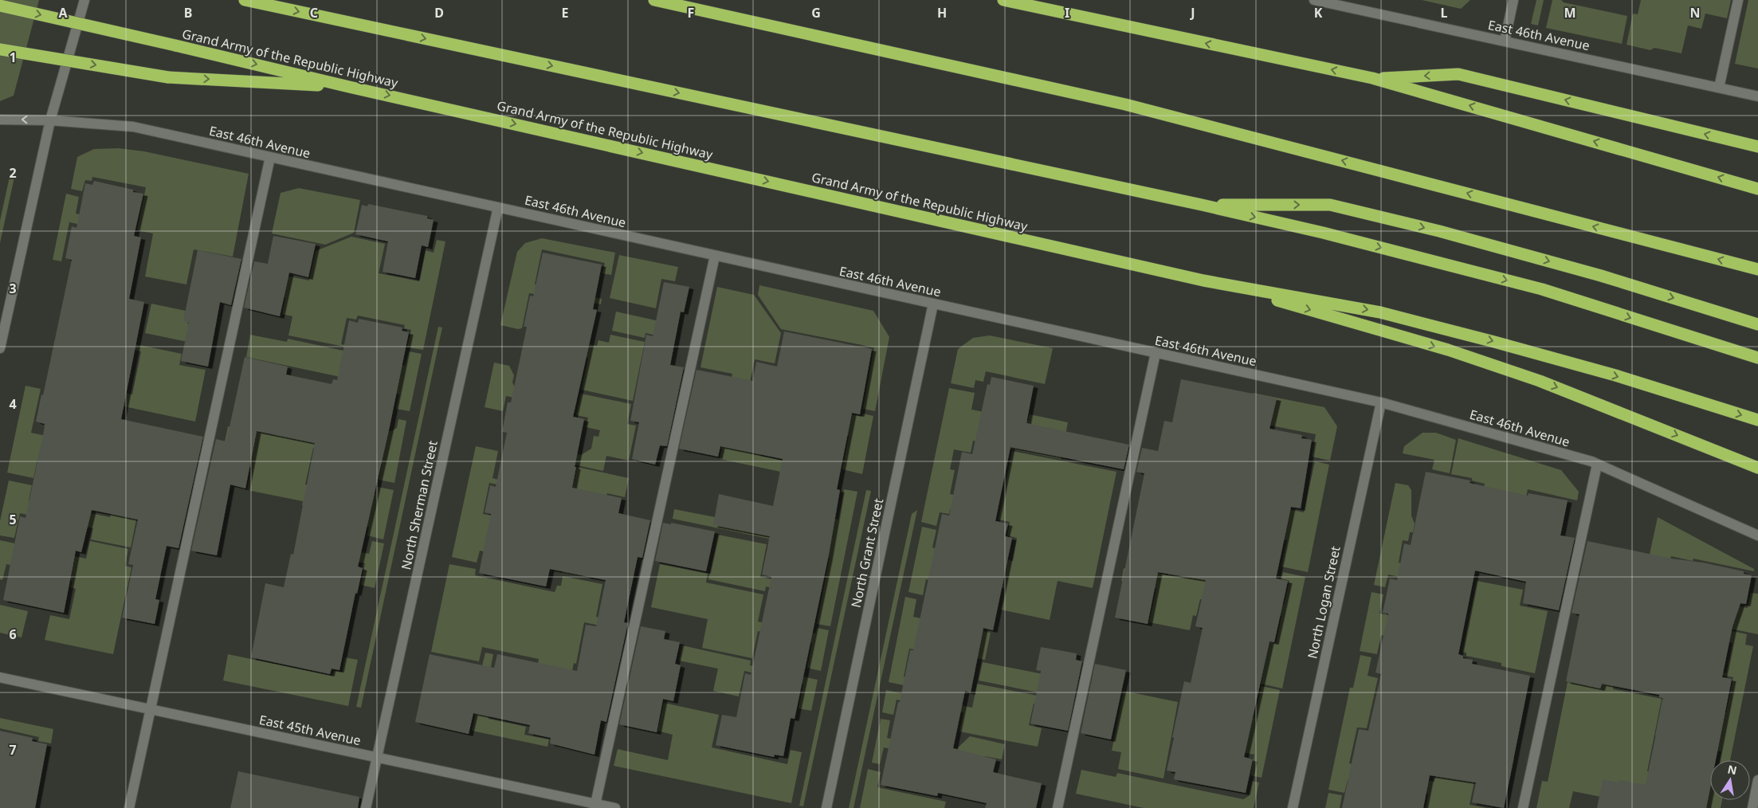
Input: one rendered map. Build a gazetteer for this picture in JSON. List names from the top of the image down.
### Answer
{
  "streets": {
    "highway": ["Grand Army of the Republic Highway"],
    "street": [
      "East 46th Avenue",
      "North Sherman Street",
      "North Grant Street",
      "North Logan Street",
      "East 45th Avenue"
    ]
  },
  "crossings": [
    ["East 46th Avenue", "North Sherman Street"],
    ["East 46th Avenue", "North Grant Street"],
    ["East 46th Avenue", "North Logan Street"],
    ["North Sherman Street", "East 45th Avenue"]
  ],
  "north": "top",
  "grid": {
    "columns": [
      "A",
      "B",
      "C",
      "D",
      "E",
      "F",
      "G",
      "H",
      "I",
      "J",
      "K",
      "L",
      "M",
      "N"
    ],
    "rows": [
      "1",
      "2",
      "3",
      "4",
      "5",
      "6",
      "7"
    ]
  }
}
